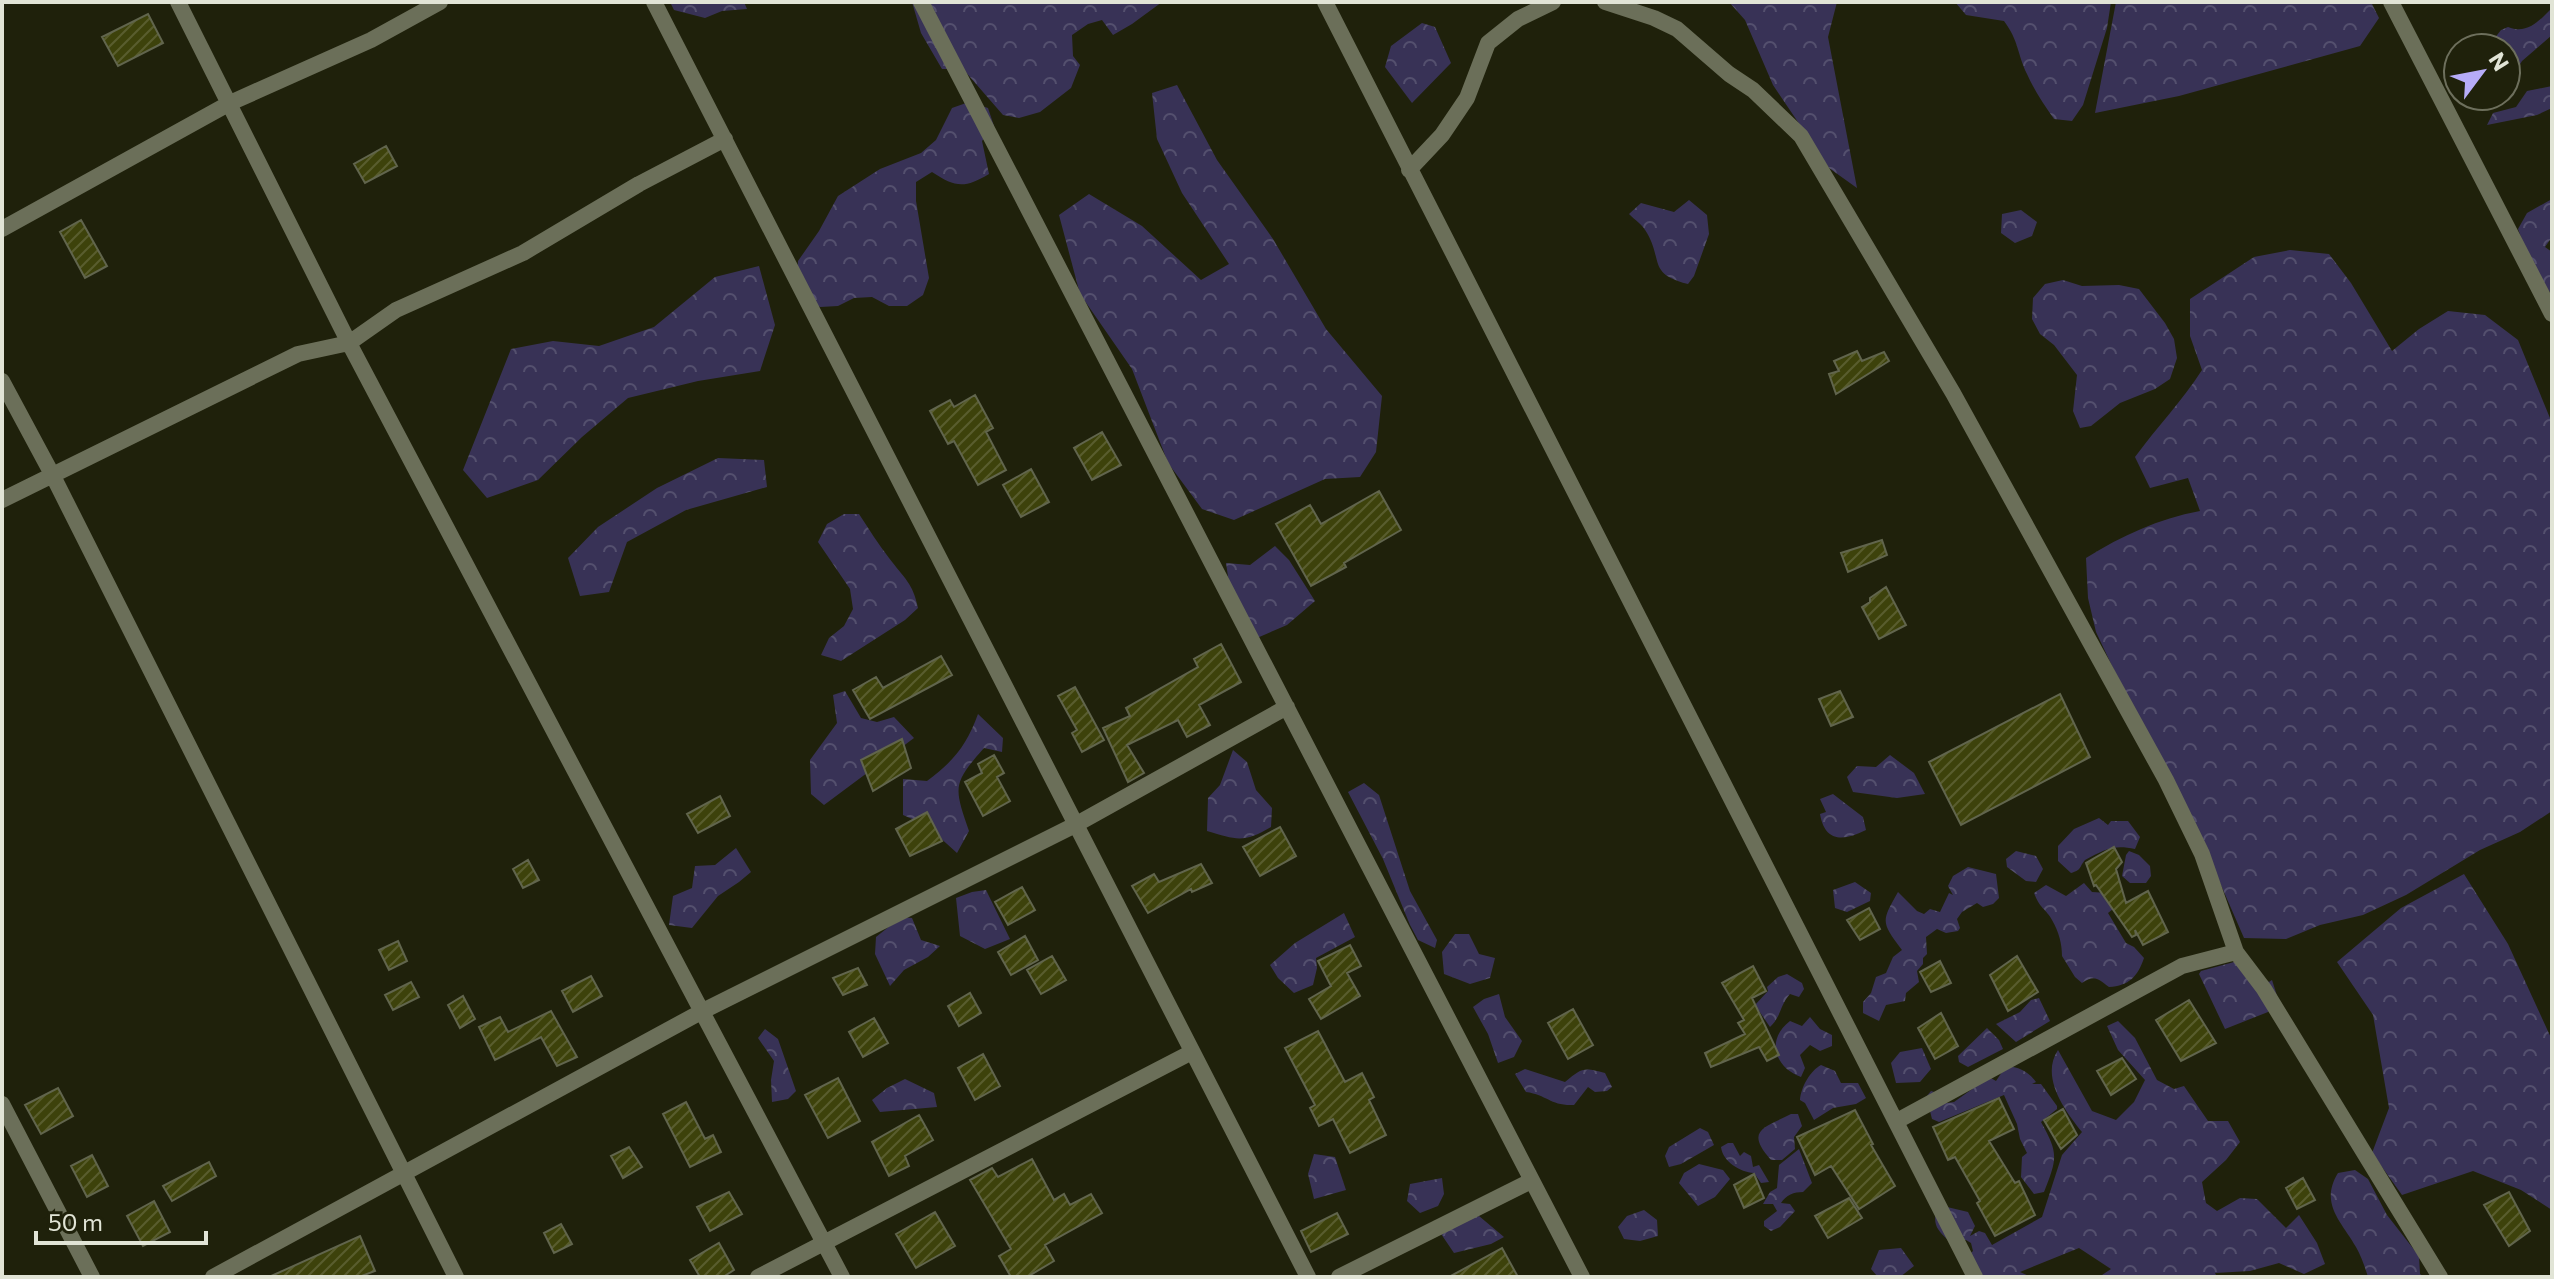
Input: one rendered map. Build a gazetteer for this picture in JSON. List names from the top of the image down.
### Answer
{
  "scale_bar": "50 m",
  "north": "top right"
}
